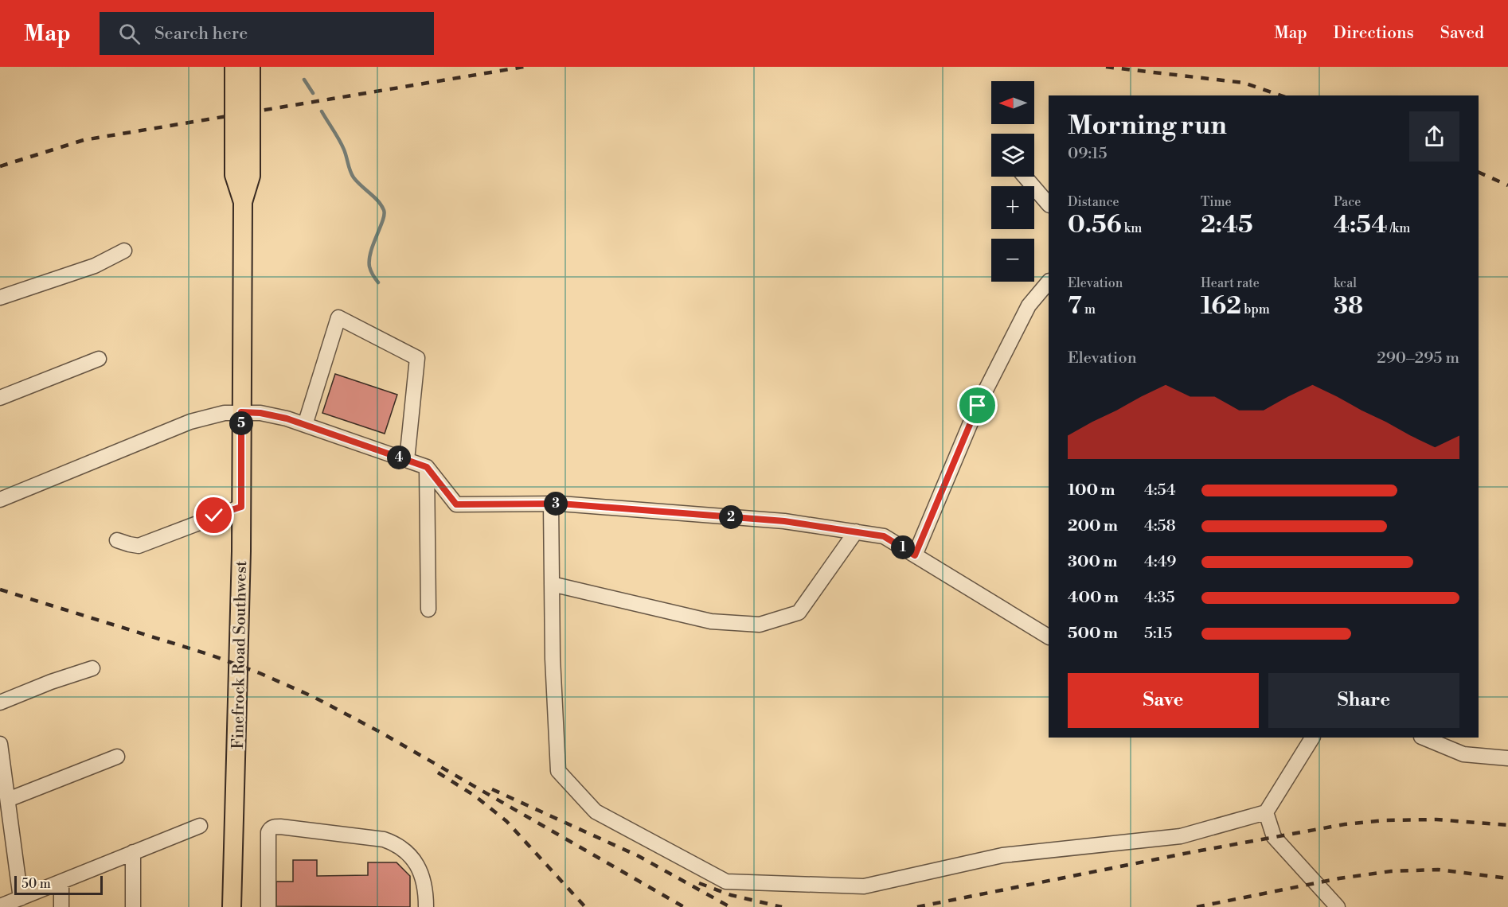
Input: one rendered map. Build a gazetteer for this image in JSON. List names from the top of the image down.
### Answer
{
  "streets": {
    "main road": ["Finefrock Road Southwest"]
  },
  "scale_bar": "50 m",
  "north": "left",
  "page": {
    "header": "Map",
    "search": "Search here",
    "nav": ["Map", "Directions", "Saved"],
    "map_buttons": ["+", "−"],
    "heading": ["Morning run", "09:15"],
    "stats": [
      ["Distance", "0.56 km"],
      ["Time", "2:45"],
      ["Pace", "4:54 /km"],
      ["Elevation", "7 m"],
      ["Heart rate", "162 bpm"],
      ["kcal", "38"]
    ],
    "chart": ["Elevation", "290–295 m"],
    "pins": [
      "5",
      "4",
      "3",
      "2",
      "1"
    ],
    "list": [
      {
        "name": "100 m",
        "note": "4:54"
      },
      {
        "name": "200 m",
        "note": "4:58"
      },
      {
        "name": "300 m",
        "note": "4:49"
      },
      {
        "name": "400 m",
        "note": "4:35"
      },
      {
        "name": "500 m",
        "note": "5:15"
      }
    ],
    "buttons": ["Save", "Share"],
    "scale": "50 m"
  }
}
